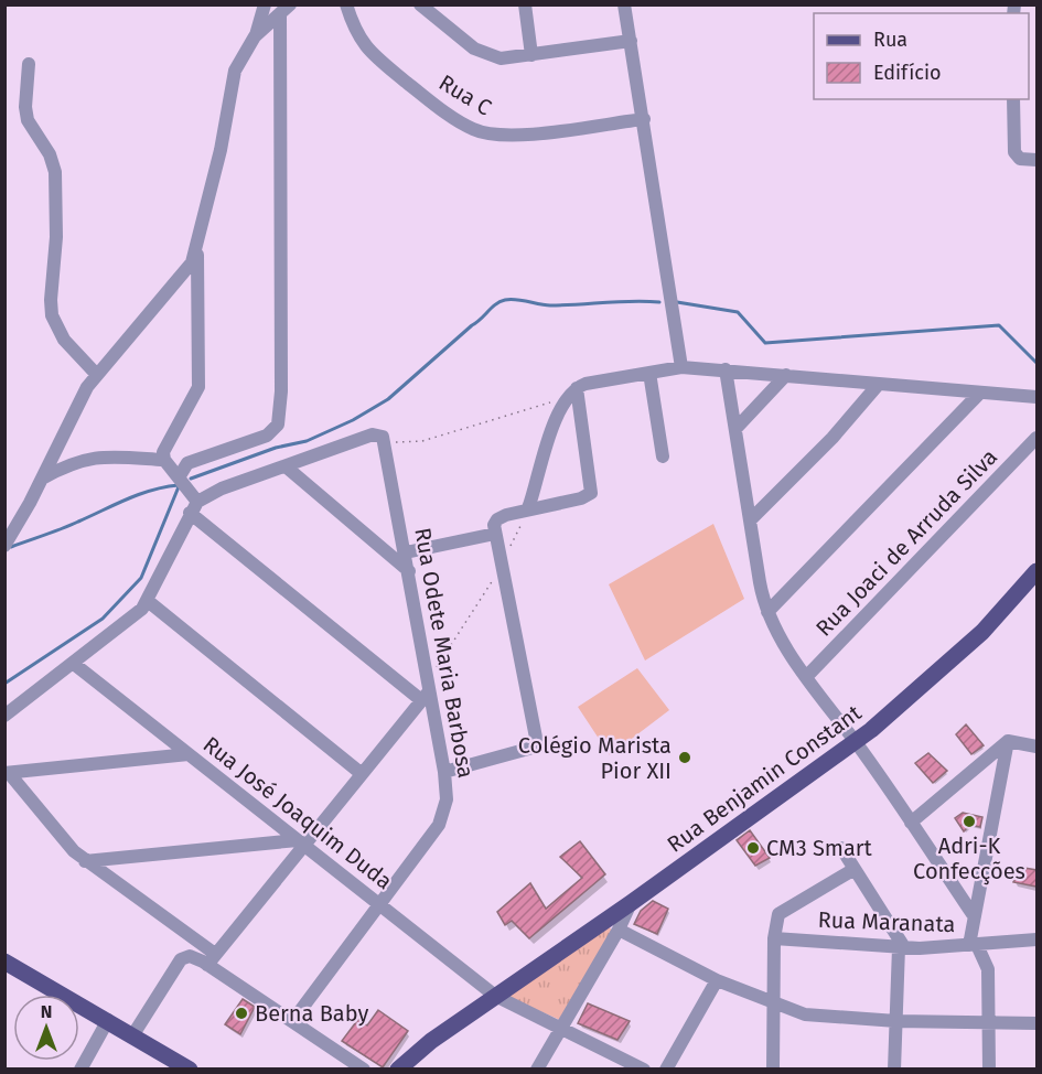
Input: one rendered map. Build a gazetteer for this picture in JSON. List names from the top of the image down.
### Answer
{
  "streets": {
    "main road": ["Rua Benjamin Constant"],
    "street": [
      "Rua C",
      "Rua Joaci de Arruda Silva",
      "Rua Odete Maria Barbosa",
      "Rua José Joaquim Duda",
      "Rua Maranata"
    ]
  },
  "crossings": [
    ["Rua Odete Maria Barbosa", "Rua José Joaquim Duda"],
    ["Rua Benjamin Constant", "Rua José Joaquim Duda"]
  ],
  "places": [
    "Colégio Marista Pior XII",
    "Adri-K Confecções",
    "CM3 Smart",
    "Berna Baby"
  ],
  "legend": ["Rua", "Edifício"],
  "north": "top"
}
